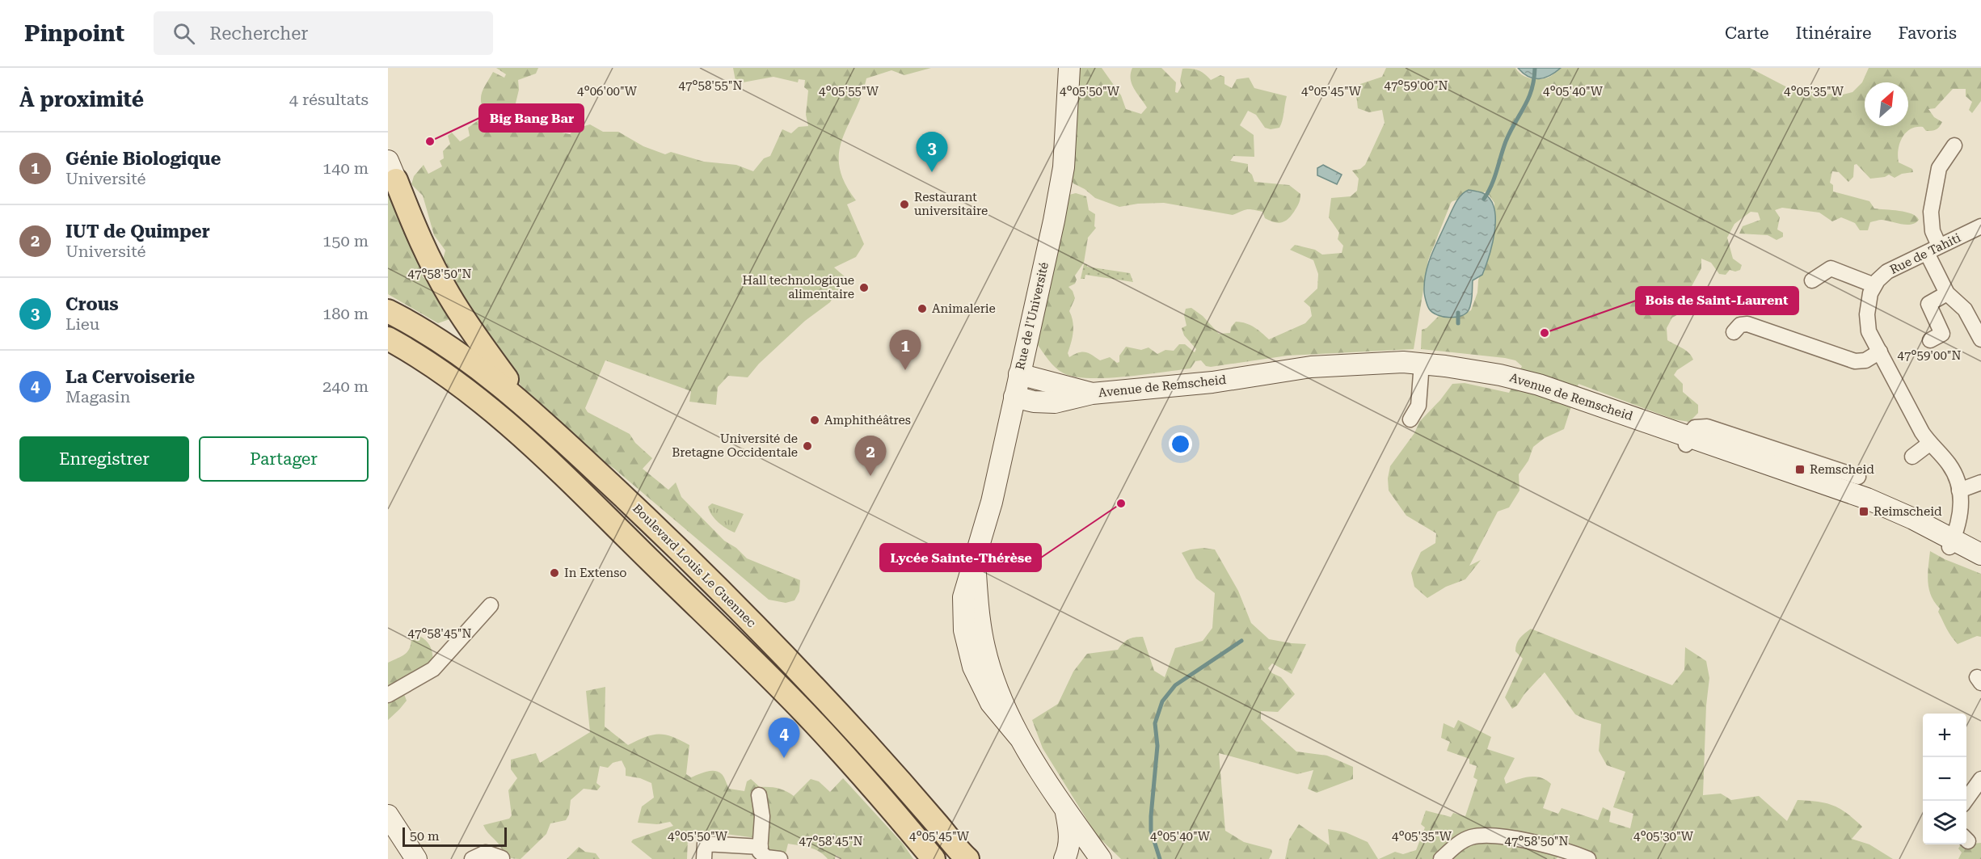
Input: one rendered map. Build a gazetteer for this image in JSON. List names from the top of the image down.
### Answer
{
  "streets": {
    "main road": ["Boulevard Louis Le Guennec"],
    "street": ["Rue de Tahiti", "Rue de l'Université", "Avenue de Remscheid"]
  },
  "crossings": [
    ["Rue de l'Université", "Avenue de Remscheid"]
  ],
  "places": {
    "other": [
      "Big Bang Bar",
      "Restaurant universitaire",
      "Hall technologique alimentaire",
      "Animalerie",
      "Bois de Saint-Laurent",
      "Amphithéâtres",
      "Université de Bretagne Occidentale",
      "Lycée Sainte-Thérèse",
      "In Extenso"
    ],
    "transit": ["Remscheid", "Reimscheid"]
  },
  "scale_bar": "50 m",
  "north": "top right",
  "page": {
    "header": "Pinpoint",
    "search": "Rechercher",
    "nav": ["Carte", "Itinéraire", "Favoris"],
    "heading": ["À proximité", "4 résultats"],
    "list": [
      {
        "mark": "1",
        "name": "Génie Biologique",
        "note": "Université",
        "value": "140 m"
      },
      {
        "mark": "2",
        "name": "IUT de Quimper",
        "note": "Université",
        "value": "150 m"
      },
      {
        "mark": "3",
        "name": "Crous",
        "note": "Lieu",
        "value": "180 m"
      },
      {
        "mark": "4",
        "name": "La Cervoiserie",
        "note": "Magasin",
        "value": "240 m"
      }
    ],
    "pins": [
      "3",
      "1",
      "2",
      "4"
    ],
    "buttons": ["Enregistrer", "Partager"],
    "map_buttons": ["+", "−"],
    "scale": "50 m"
  },
  "coordinates": [
    "47°58'55\"N",
    "47°59'00\"N",
    "4°06'00\"W",
    "4°05'55\"W",
    "4°05'50\"W",
    "4°05'45\"W",
    "4°05'40\"W",
    "4°05'35\"W",
    "47°58'50\"N",
    "47°58'45\"N",
    "4°05'30\"W"
  ]
}
